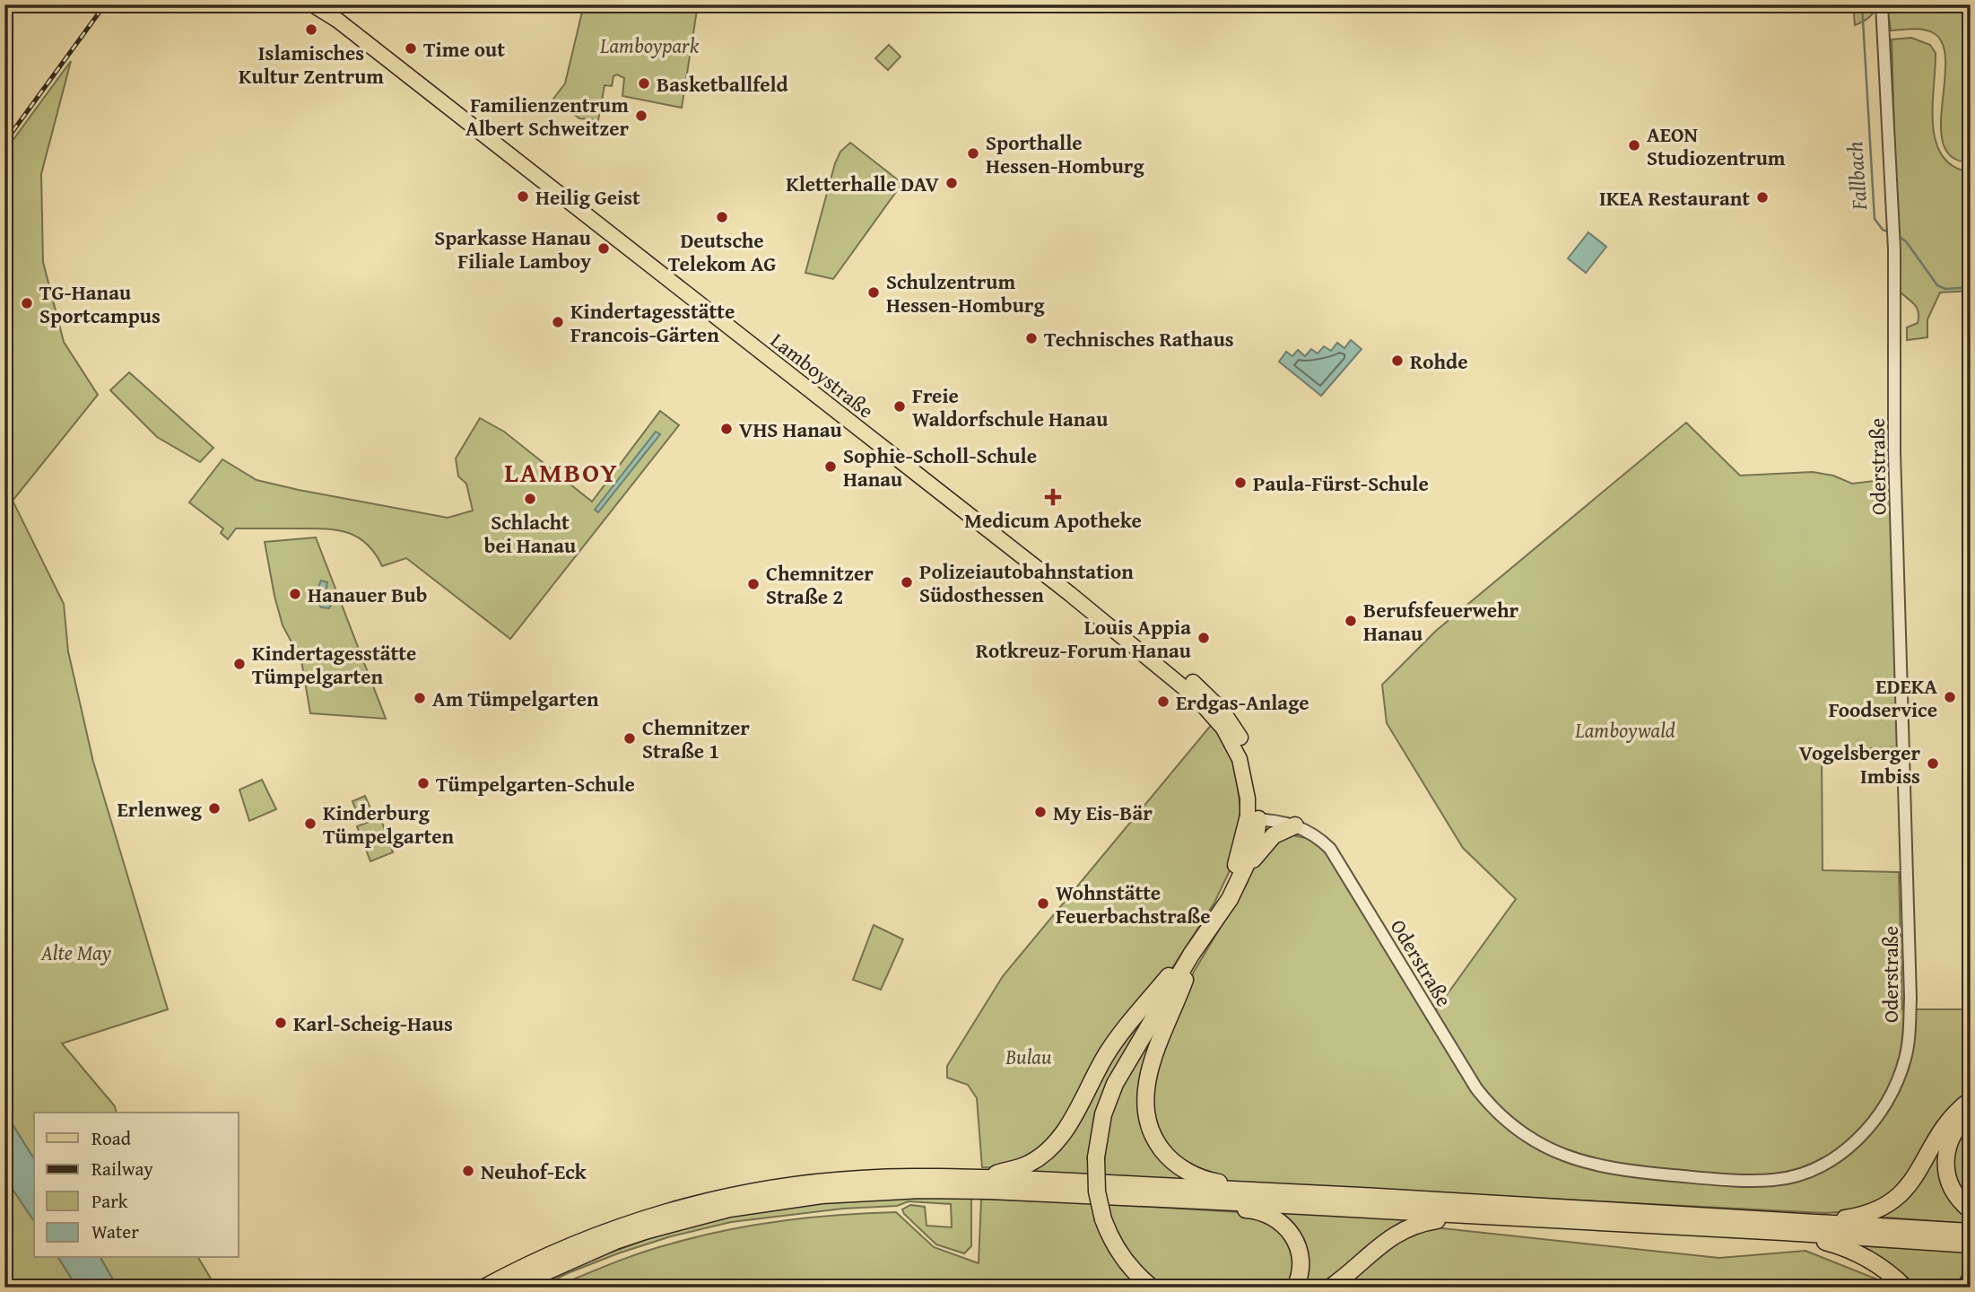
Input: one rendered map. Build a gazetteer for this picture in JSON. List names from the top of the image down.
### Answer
{
  "streets": {
    "main road": ["Lamboystraße"],
    "street": ["Oderstraße"]
  },
  "crossings": [
    ["Lamboystraße", "Oderstraße"]
  ],
  "districts": ["LAMBOY"],
  "water": ["Fallbach"],
  "parks": [
    "Lamboypark",
    "Lamboywald",
    "Alte May",
    "Bulau"
  ],
  "places": {
    "other": [
      "Islamisches Kultur Zentrum",
      "Time out",
      "Basketballfeld",
      "Familienzentrum Albert Schweitzer",
      "AEON Studiozentrum",
      "Sporthalle Hessen-Homburg",
      "Kletterhalle DAV",
      "Heilig Geist",
      "IKEA Restaurant",
      "Deutsche Telekom AG",
      "Sparkasse Hanau Filiale Lamboy",
      "Schulzentrum Hessen-Homburg",
      "TG-Hanau Sportcampus",
      "Kindertagesstätte Francois-Gärten",
      "Technisches Rathaus",
      "Rohde",
      "Freie Waldorfschule Hanau",
      "VHS Hanau",
      "Sophie-Scholl-Schule Hanau",
      "Paula-Fürst-Schule",
      "Schlacht bei Hanau",
      "Polizeiautobahnstation Südosthessen",
      "Chemnitzer Straße 2",
      "Hanauer Bub",
      "Berufsfeuerwehr Hanau",
      "Louis Appia Rotkreuz-Forum Hanau",
      "Kindertagesstätte Tümpelgarten",
      "EDEKA Foodservice",
      "Am Tümpelgarten",
      "Erdgas-Anlage",
      "Chemnitzer Straße 1",
      "Vogelsberger Imbiss",
      "Tümpelgarten-Schule",
      "Erlenweg",
      "My Eis-Bär",
      "Kinderburg Tümpelgarten",
      "Wohnstätte Feuerbachstraße",
      "Karl-Scheig-Haus",
      "Neuhof-Eck"
    ],
    "health": ["Medicum Apotheke"]
  },
  "legend": [
    "Road",
    "Railway",
    "Park",
    "Water"
  ]
}
